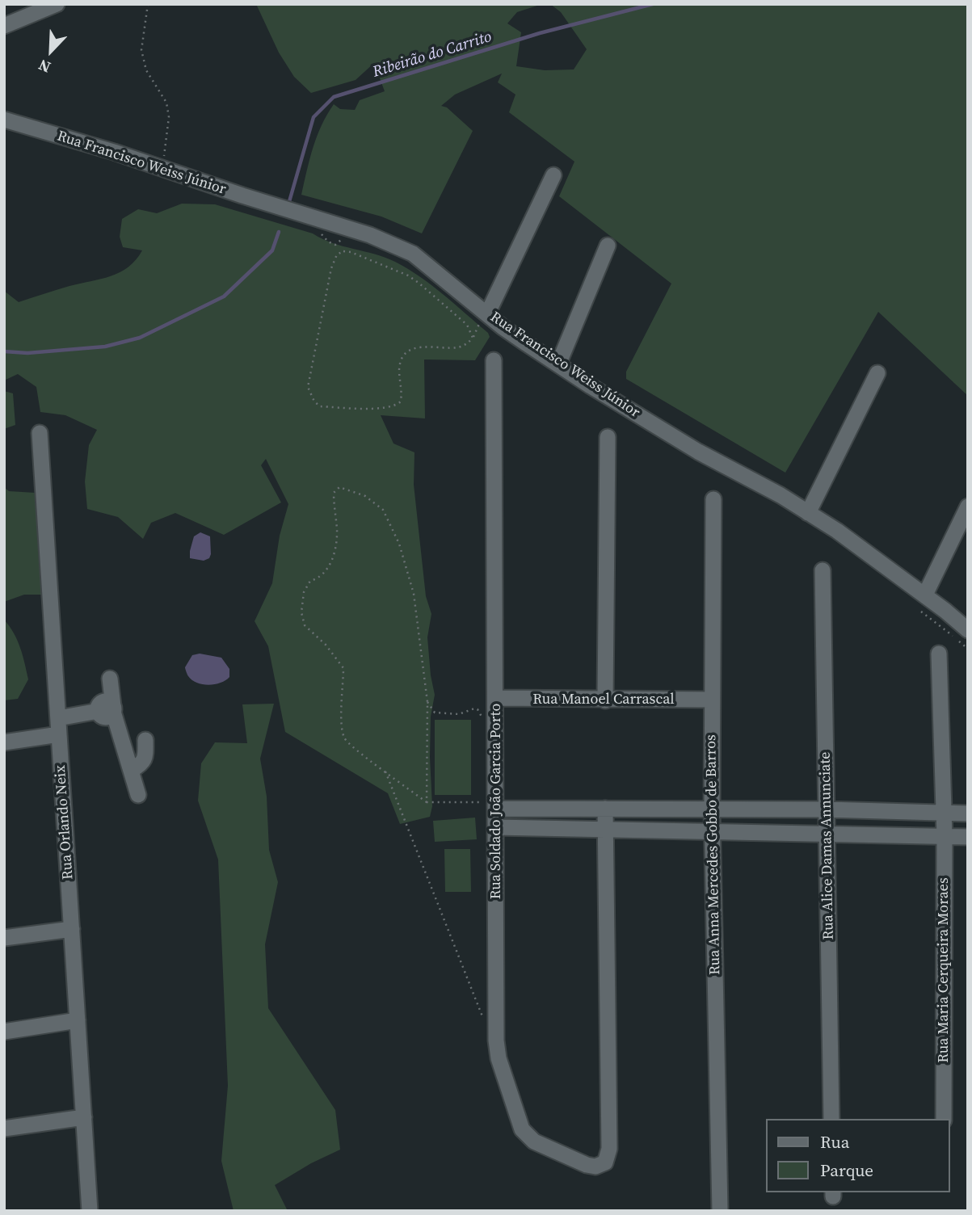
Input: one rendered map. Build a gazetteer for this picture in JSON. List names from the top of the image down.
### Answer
{
  "streets": {
    "street": [
      "Rua Francisco Weiss Júnior",
      "Rua Manoel Carrascal",
      "Rua Soldado João Garcia Porto",
      "Rua Orlando Neix",
      "Rua Alice Damas Annunciate",
      "Rua Anna Mercedes Gobbo de Barros",
      "Rua Maria Cerqueira Moraes"
    ]
  },
  "crossings": [
    ["Rua Manoel Carrascal", "Rua Soldado João Garcia Porto"],
    ["Rua Manoel Carrascal", "Rua Anna Mercedes Gobbo de Barros"]
  ],
  "water": ["Ribeirão do Carrito"],
  "legend": ["Rua", "Parque"],
  "north": "bottom left"
}
